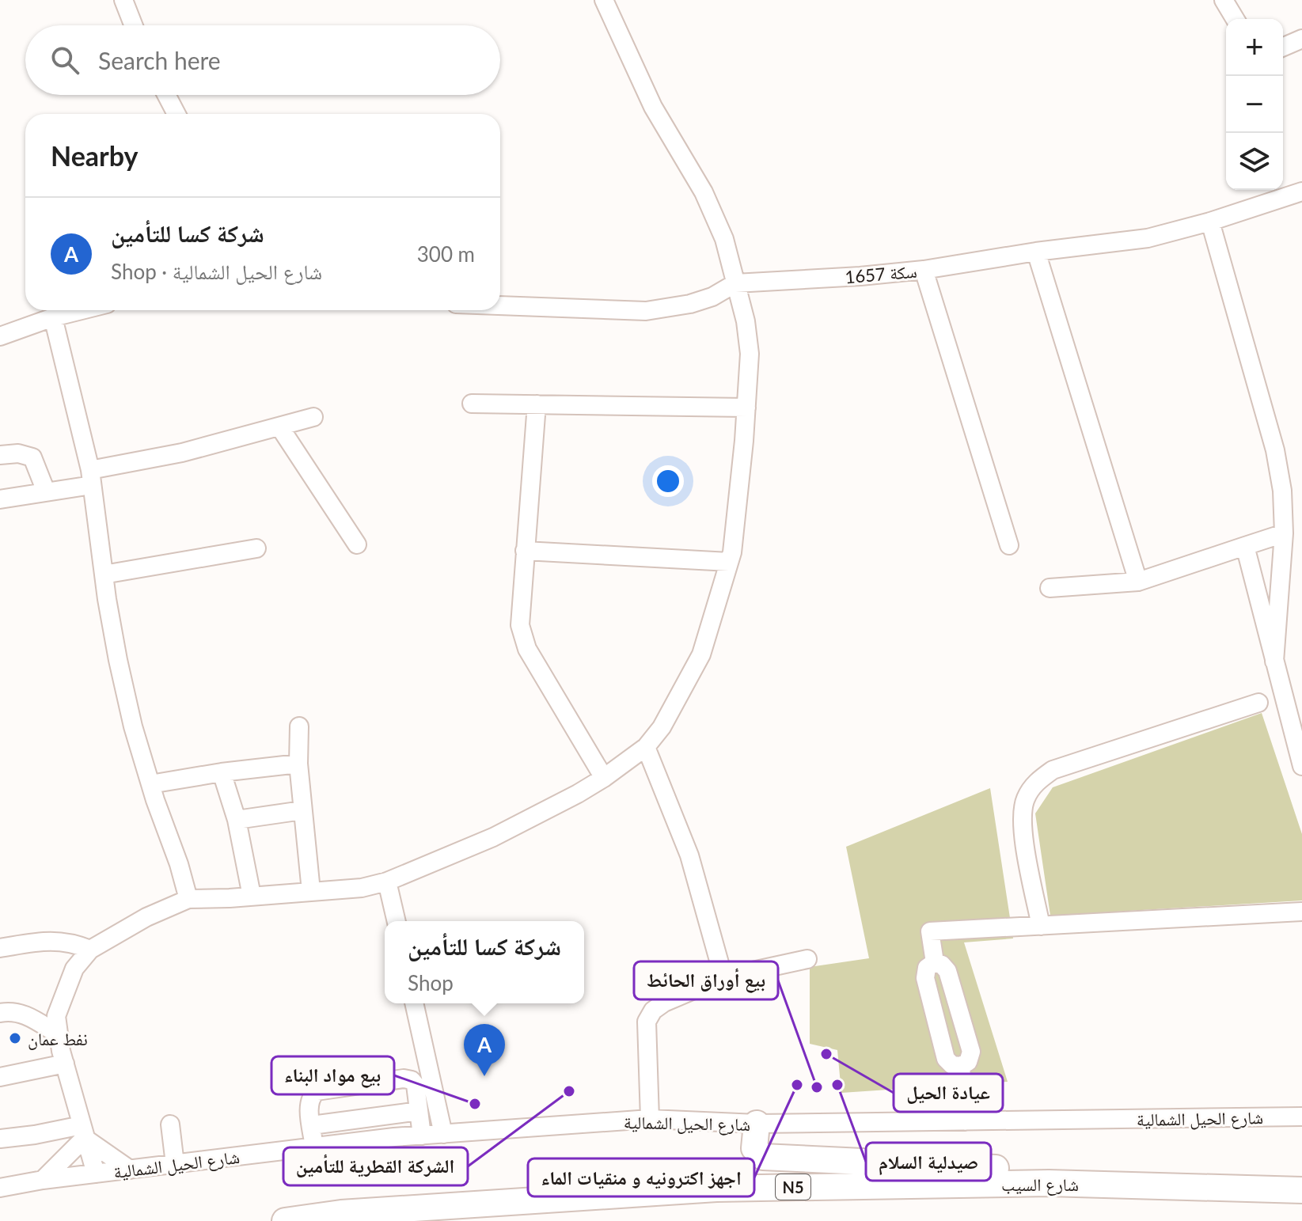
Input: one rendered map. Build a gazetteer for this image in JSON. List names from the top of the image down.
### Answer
{
  "streets": {
    "highway": ["شارع السيب", "N5"],
    "street": ["سكة 1657", "شارع الحيل الشمالية"]
  },
  "places": [
    "نفط عمان",
    "عيادة الحيل",
    "اجهز اكترونيه و منقيات الماء",
    "صيدلية السلام",
    "بيع أوراق الحائط",
    "الشركة القطرية للتأمين",
    "بيع مواد البناء"
  ],
  "page": {
    "map_buttons": ["+", "−"],
    "search": "Search here",
    "heading": "Nearby",
    "list": [
      {
        "mark": "A",
        "name": "شركة كسا للتأمين",
        "note": "Shop · شارع الحيل الشمالية",
        "value": "300 m"
      }
    ],
    "popup": ["شركة كسا للتأمين", "Shop"],
    "pins": "A"
  }
}
